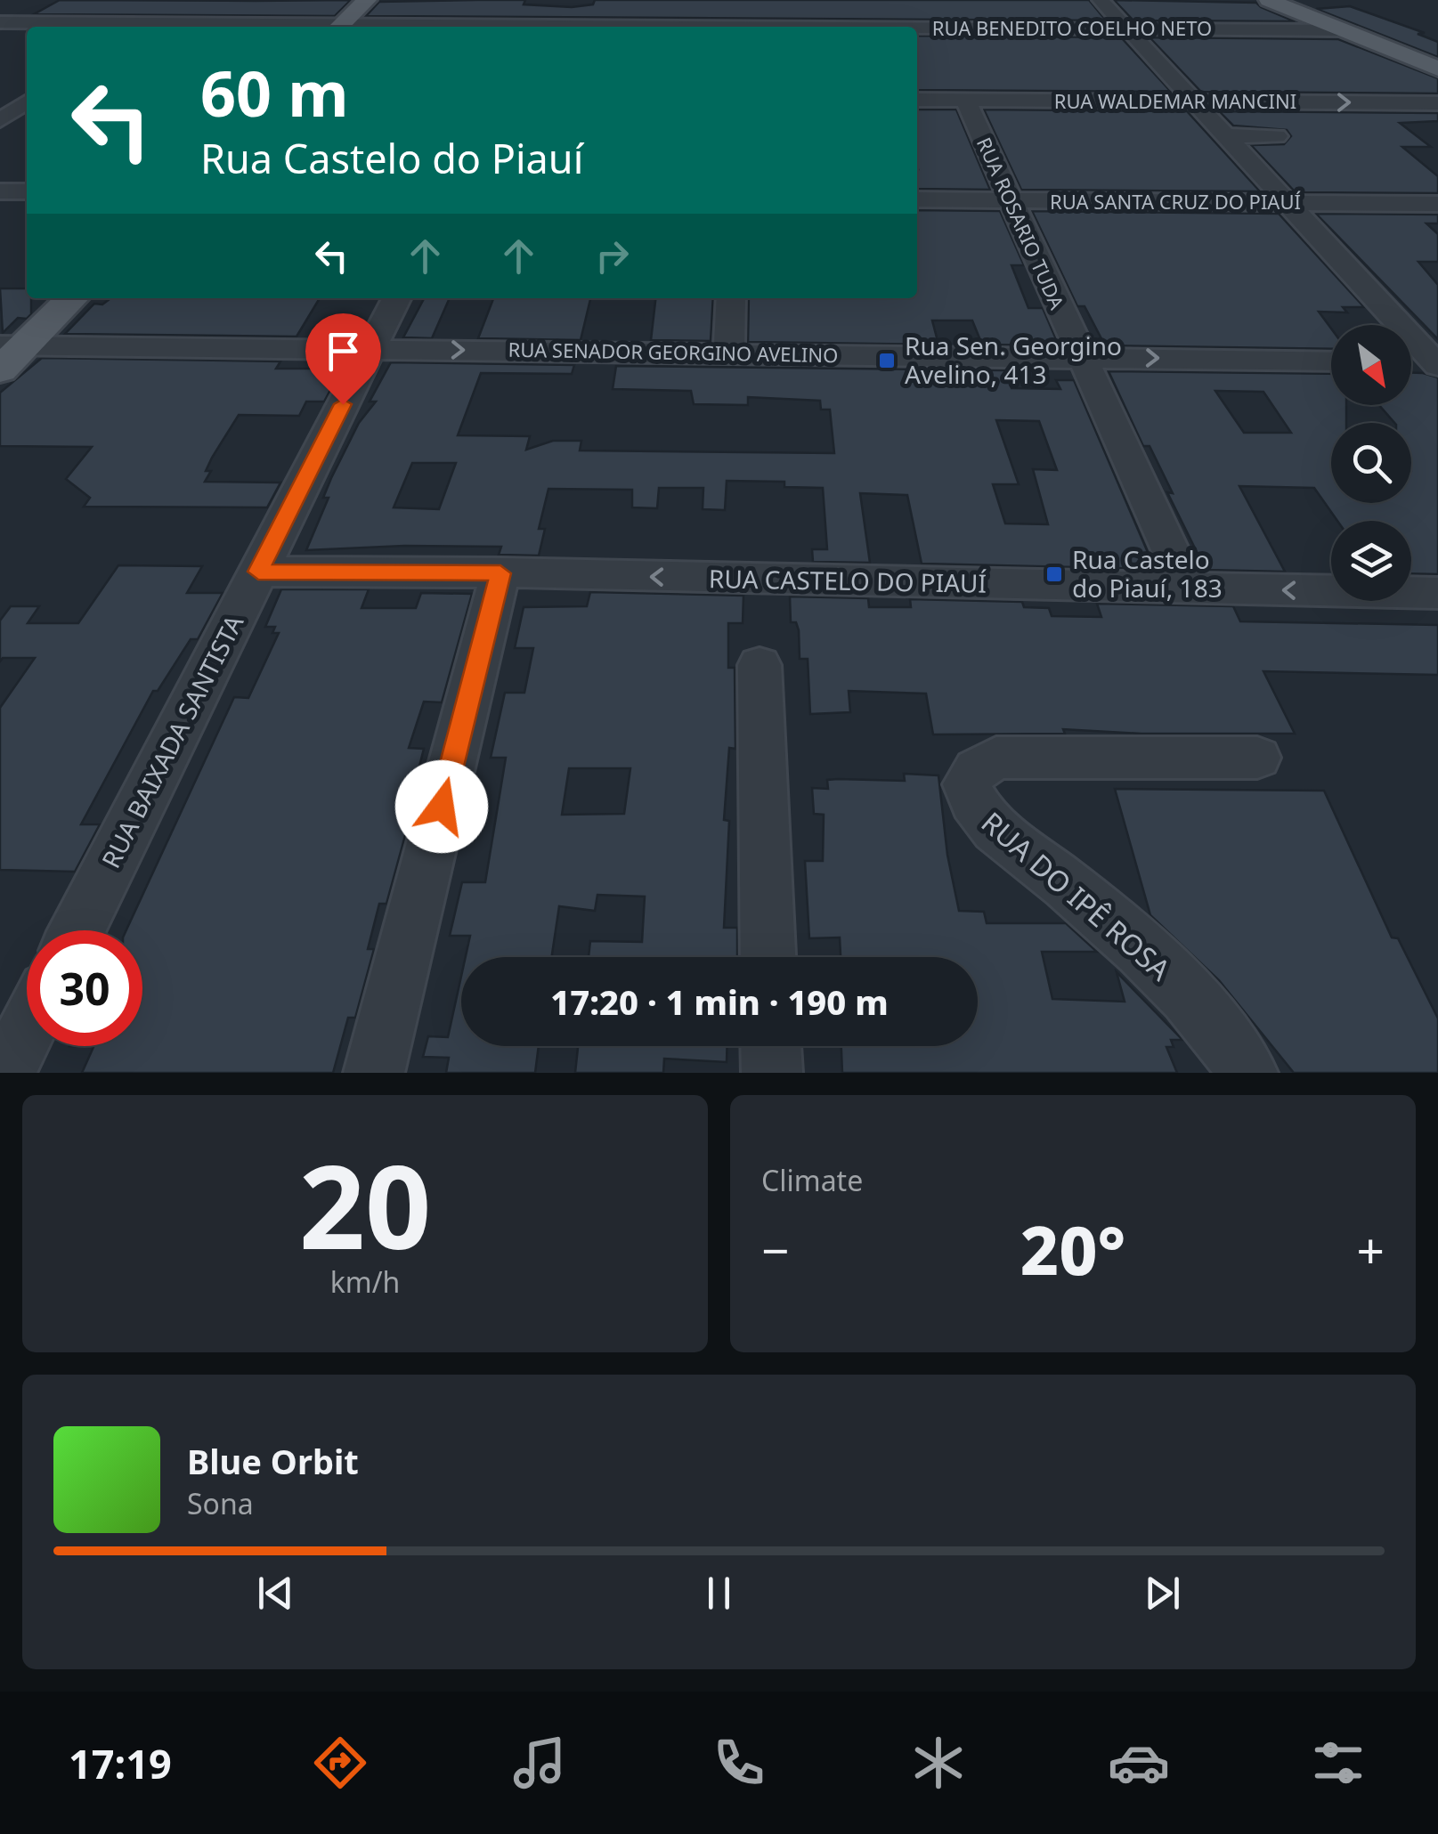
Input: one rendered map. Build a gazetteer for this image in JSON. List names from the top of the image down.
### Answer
{
  "streets": {
    "street": [
      "RUA BENEDITO COELHO NETO",
      "RUA WALDEMAR MANCINI",
      "RUA SANTA CRUZ DO PIAUÍ",
      "RUA ROSARIO TUDA",
      "RUA SENADOR GEORGINO AVELINO",
      "RUA CASTELO DO PIAUÍ",
      "RUA BAIXADA SANTISTA",
      "RUA DO IPÊ ROSA"
    ]
  },
  "crossings": [
    ["RUA WALDEMAR MANCINI", "RUA ROSARIO TUDA"],
    ["RUA SANTA CRUZ DO PIAUÍ", "RUA ROSARIO TUDA"],
    ["RUA ROSARIO TUDA", "RUA SENADOR GEORGINO AVELINO"],
    ["RUA ROSARIO TUDA", "RUA CASTELO DO PIAUÍ"],
    ["RUA SENADOR GEORGINO AVELINO", "RUA BAIXADA SANTISTA"],
    ["RUA CASTELO DO PIAUÍ", "RUA BAIXADA SANTISTA"]
  ],
  "one_way": ["RUA WALDEMAR MANCINI", "RUA SENADOR GEORGINO AVELINO", "RUA CASTELO DO PIAUÍ"],
  "places": {
    "transit": ["Rua Sen. Georgino Avelino, 413", "Rua Castelo do Piauí, 183"]
  },
  "north": "bottom right",
  "page": {
    "turn": ["60 m", "Rua Castelo do Piauí"],
    "limit": "30",
    "trip": "17:20 · 1 min · 190 m",
    "tile": [
      ["20", "km/h"],
      "Climate"
    ],
    "heat": ["−", "20°", "+"],
    "song": ["Blue Orbit", "Sona"],
    "tabs": "17:19"
  }
}
